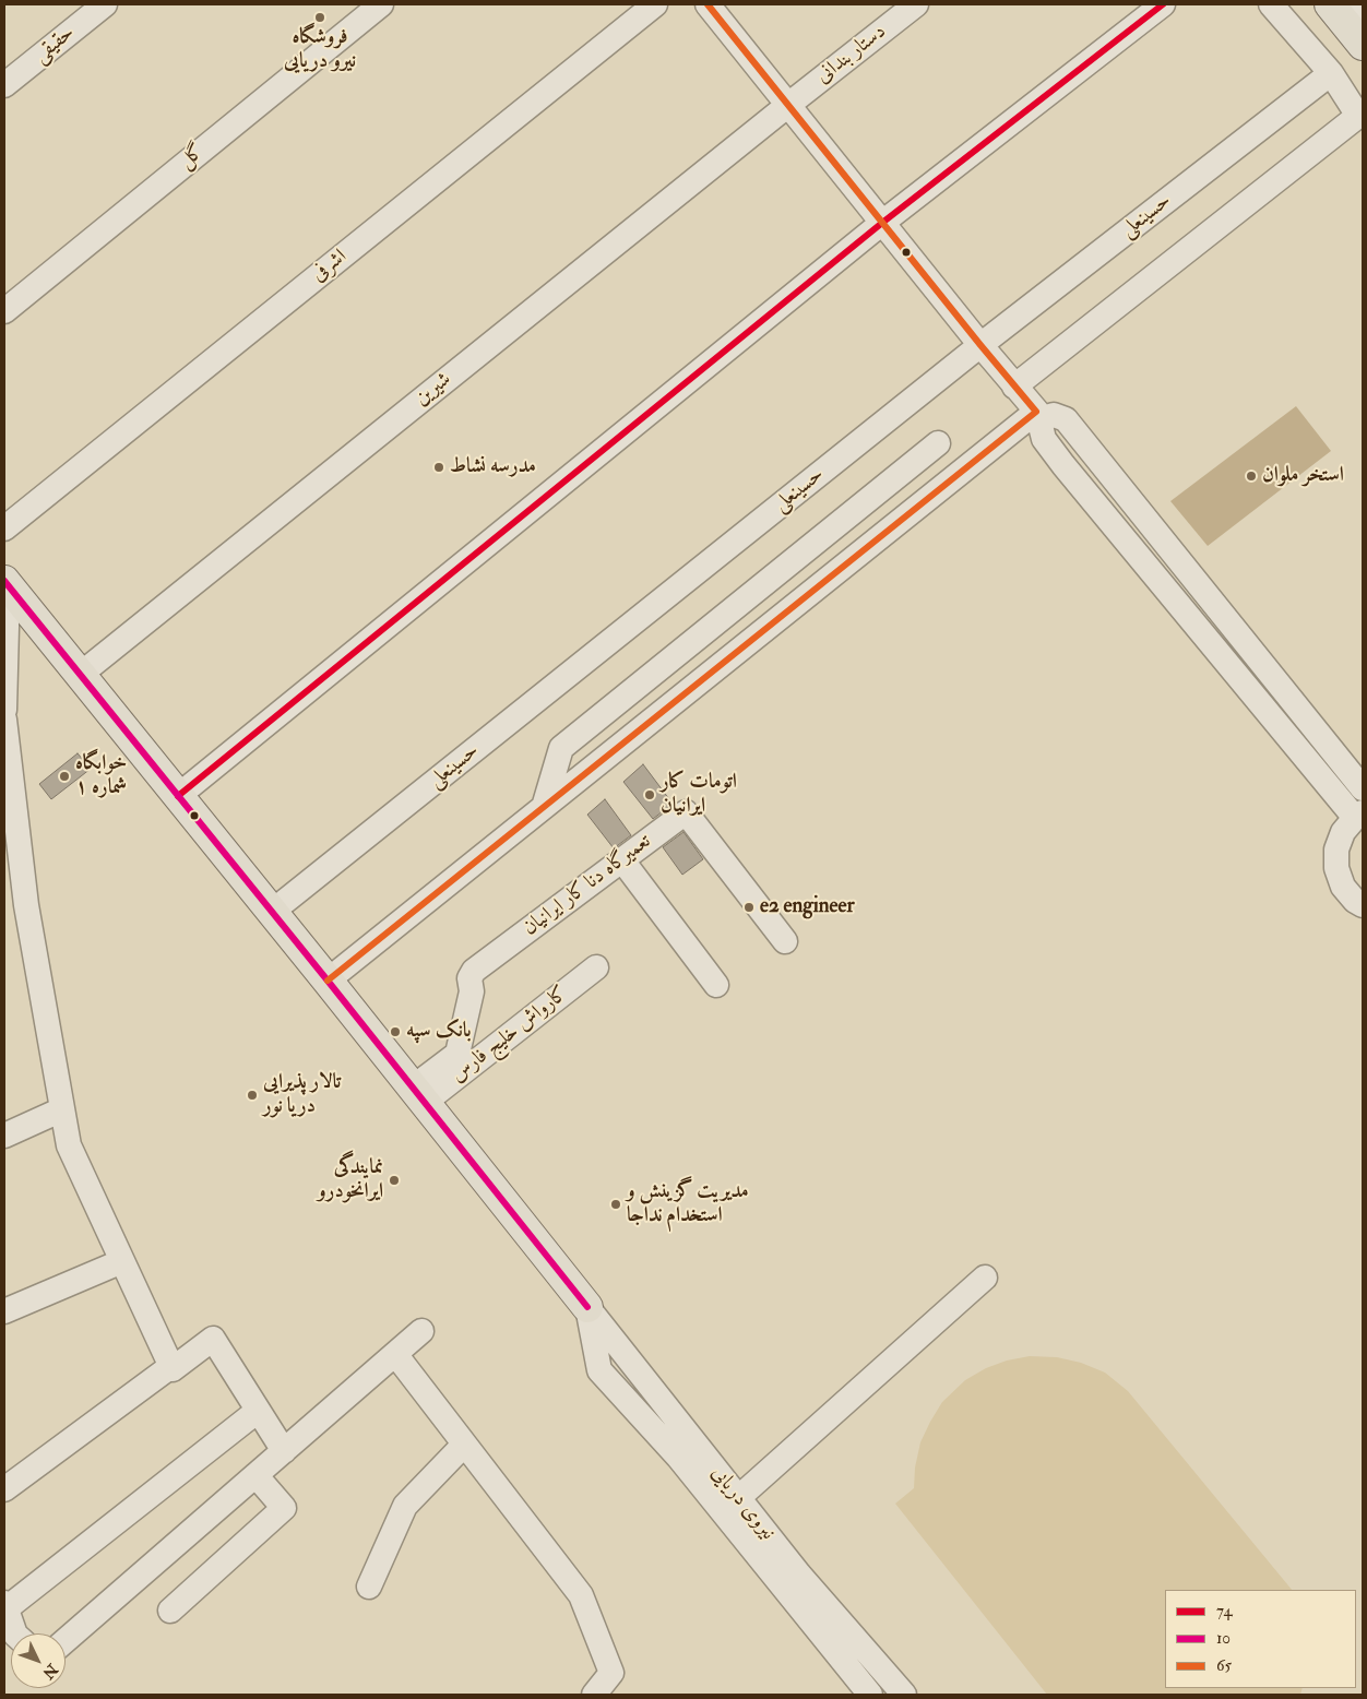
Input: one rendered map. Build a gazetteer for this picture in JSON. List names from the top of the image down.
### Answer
{
  "streets": {
    "main road": ["نیروی دریایی"],
    "street": [
      "حقیقی",
      "دستار بندانی",
      "گل",
      "حسینعلی",
      "اشرفی",
      "شیرین",
      "تعمیرگاه دنا کار ایرانیان",
      "کارواش خلیج فارس"
    ]
  },
  "crossings": [
    ["دستار بندانی", "شیرین"],
    ["حسینعلی", "نیروی دریایی"],
    ["شیرین", "نیروی دریایی"],
    ["تعمیرگاه دنا کار ایرانیان", "کارواش خلیج فارس"],
    ["تعمیرگاه دنا کار ایرانیان", "نیروی دریایی"],
    ["کارواش خلیج فارس", "نیروی دریایی"]
  ],
  "places": [
    "فروشگاه نیرو دریایی",
    "مدرسه نشاط",
    "استخر ملوان",
    "خوابگاه شماره ۱",
    "اتومات کار ایرانیان",
    "e2 engineer",
    "بانک سپه",
    "تالار پذیرایی دریا نور",
    "نمایندگی ایرانخودرو",
    "مدیریت گزینش و استخدام نداجا"
  ],
  "lines": ["transit line 74", "transit line 65", "transit line 10"],
  "legend": ["74", "10", "65"],
  "north": "bottom right"
}
